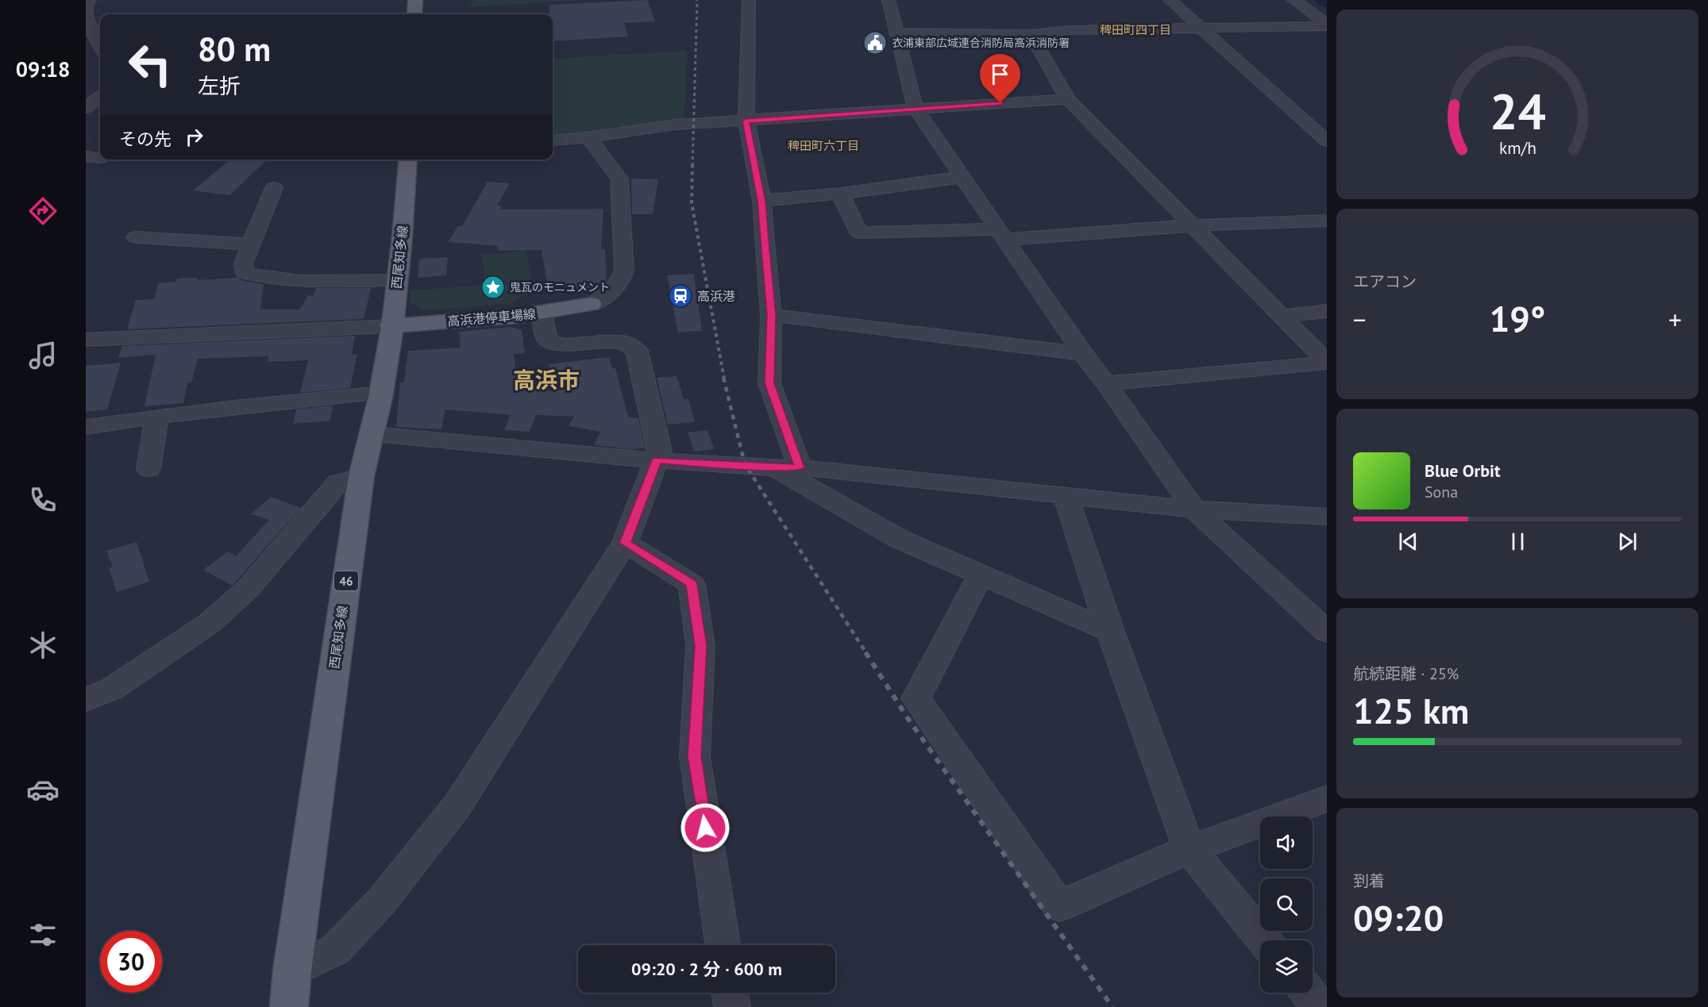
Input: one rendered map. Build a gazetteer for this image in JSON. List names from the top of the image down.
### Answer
{
  "streets": {
    "main road": ["西尾知多線", "高浜港停車場線", "46"]
  },
  "crossings": [
    ["西尾知多線", "高浜港停車場線"]
  ],
  "districts": ["稗田町四丁目", "稗田町六丁目", "高浜市"],
  "places": {
    "public building": ["衣浦東部広域連合消防局高浜消防署"],
    "place": ["鬼瓦のモニュメント"],
    "station": ["高浜港"]
  },
  "page": {
    "tabs": "09:18",
    "turn": ["80 m", "左折"],
    "then": "その先",
    "tile": [
      "エアコン",
      ["航続距離 · 25%", "125 km"],
      ["到着", "09:20"]
    ],
    "heat": ["−", "19°", "+"],
    "song": ["Blue Orbit", "Sona"],
    "limit": "30",
    "trip": "09:20 · 2 分 · 600 m",
    "gauge": ["24", "km/h"]
  }
}
